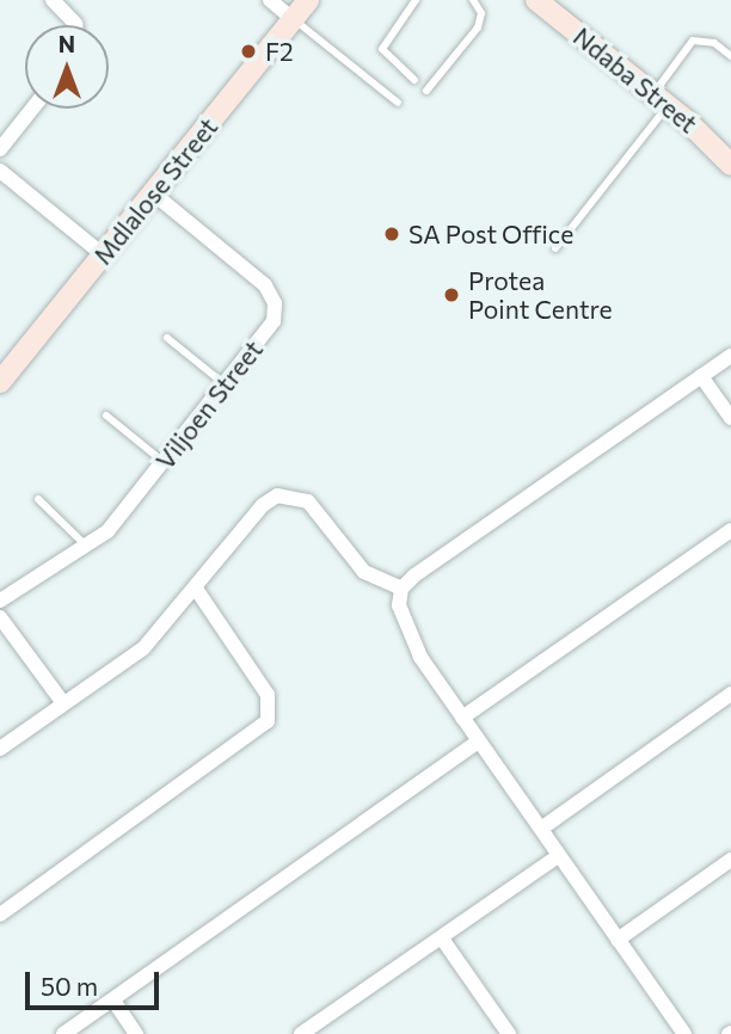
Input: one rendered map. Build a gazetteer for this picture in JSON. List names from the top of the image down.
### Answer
{
  "streets": {
    "street": ["Ndaba Street", "Mdlalose Street", "Viljoen Street"]
  },
  "crossings": [
    ["Mdlalose Street", "Viljoen Street"]
  ],
  "places": ["F2", "SA Post Office", "Protea Point Centre"],
  "scale_bar": "50 m",
  "north": "top"
}
